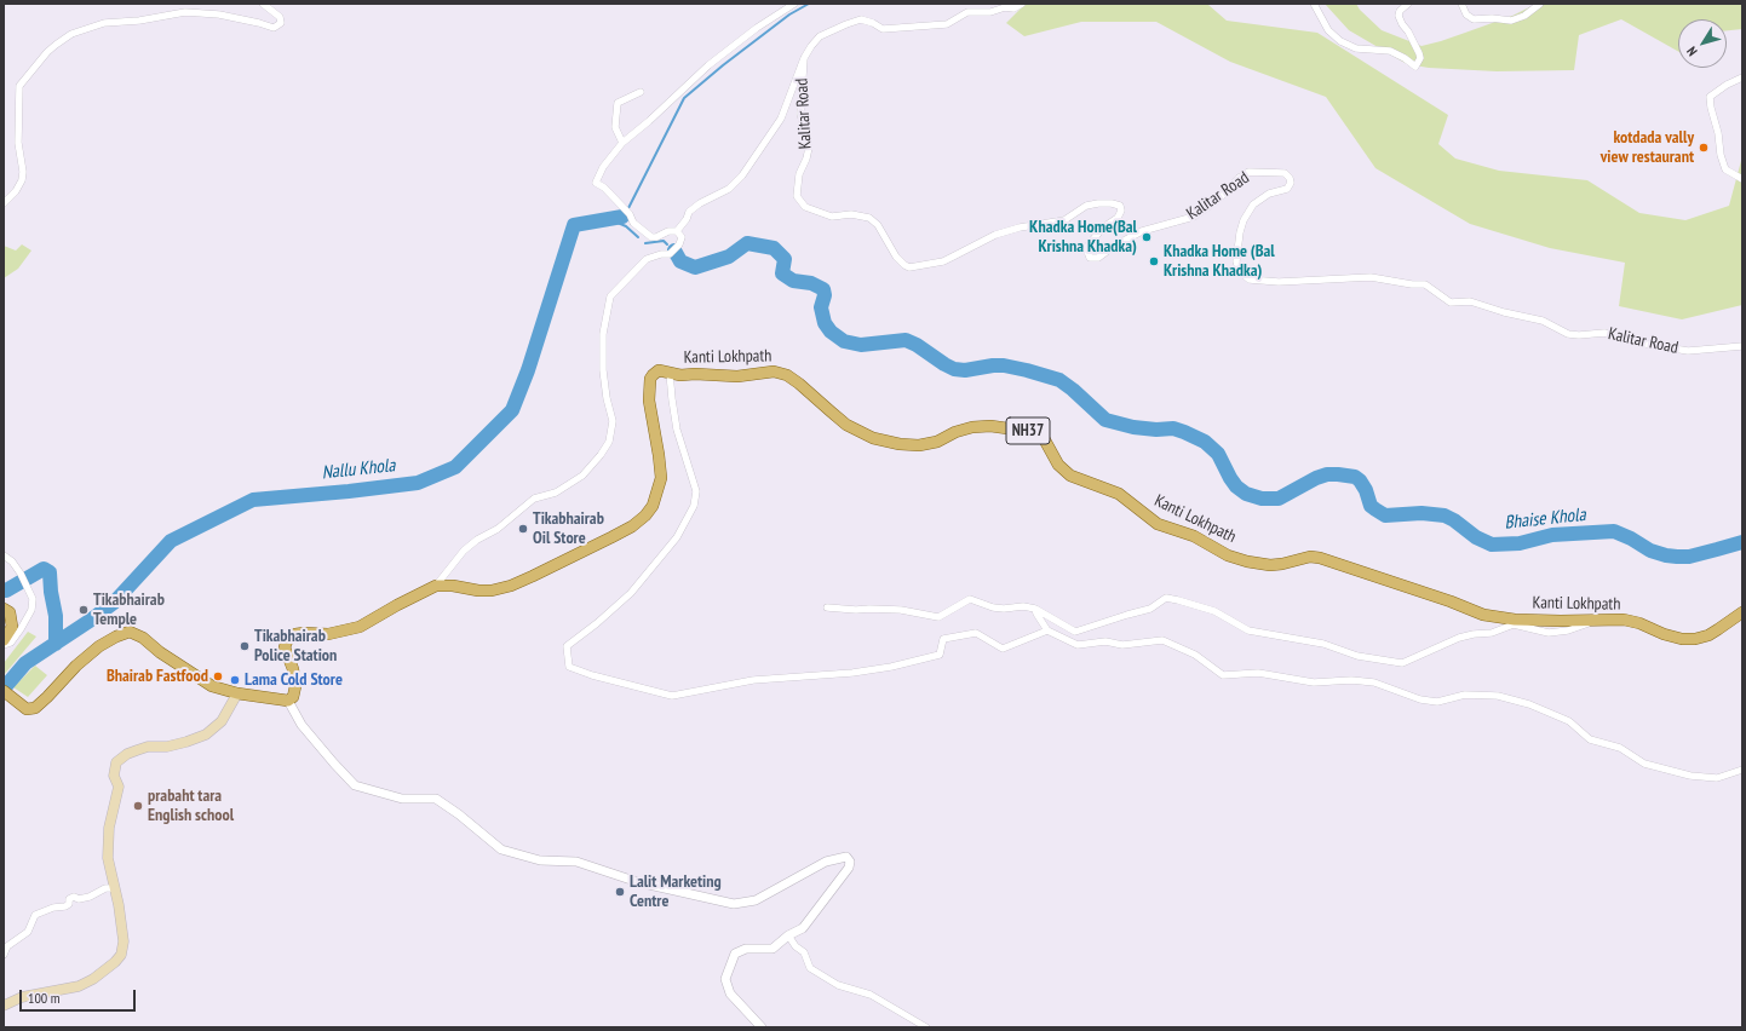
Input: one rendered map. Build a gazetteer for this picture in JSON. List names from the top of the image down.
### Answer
{
  "streets": {
    "main road": ["Kanti Lokhpath", "NH37"],
    "street": ["Kalitar Road"]
  },
  "water": ["Nallu Khola", "Bhaise Khola"],
  "places": [
    "kotdada vally view restaurant",
    "Khadka Home(Bal Krishna Khadka)",
    "Khadka Home (Bal Krishna Khadka)",
    "Tikabhairab Oil Store",
    "Tikabhairab Temple",
    "Tikabhairab Police Station",
    "Bhairab Fastfood",
    "Lama Cold Store",
    "prabaht tara English school",
    "Lalit Marketing Centre"
  ],
  "scale_bar": "100 m",
  "north": "bottom left"
}
